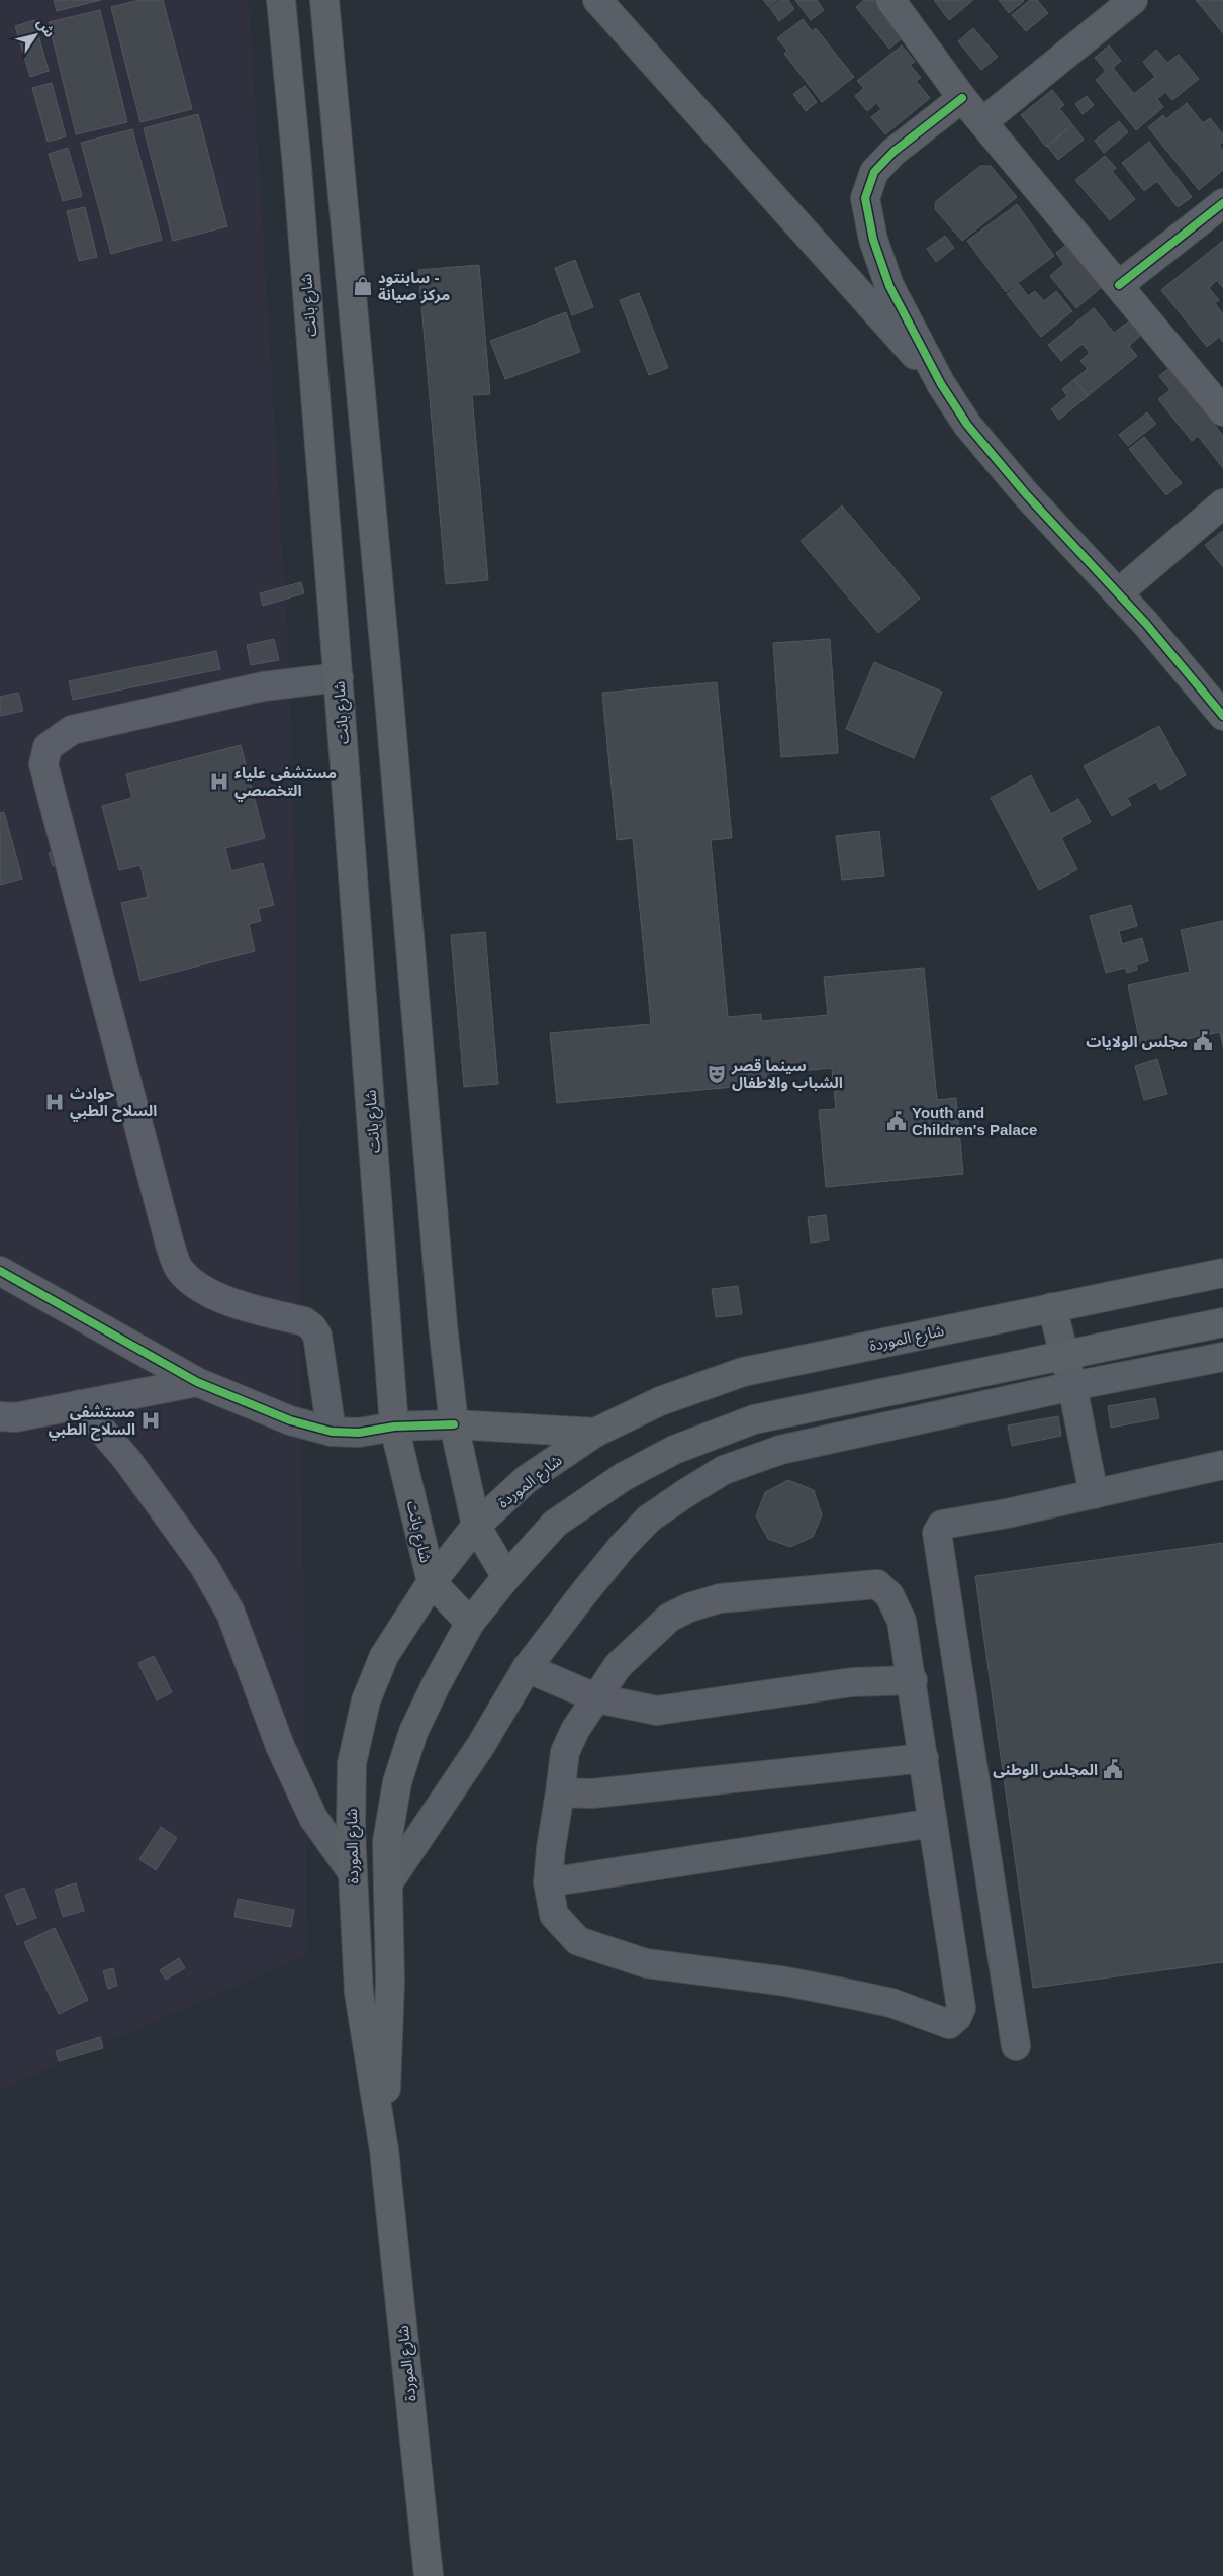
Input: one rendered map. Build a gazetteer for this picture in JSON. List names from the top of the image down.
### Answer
{
  "streets": {
    "main road": ["شارع بانت", "شارع الموردة"]
  },
  "crossings": [
    ["شارع بانت", "شارع الموردة"]
  ],
  "places": {
    "shop": ["سابنتود - مركز صيانة"],
    "hospital": ["مستشفى علياء التخصصي", "حوادث السلاح الطبي", "مستشفى السلاح الطبي"],
    "public building": ["مجلس الولايات", "Youth and Children's Palace", "المجلس الوطنى"],
    "theatre": ["سينما قصر الشباب والاطفال"]
  },
  "north": "top right"
}
